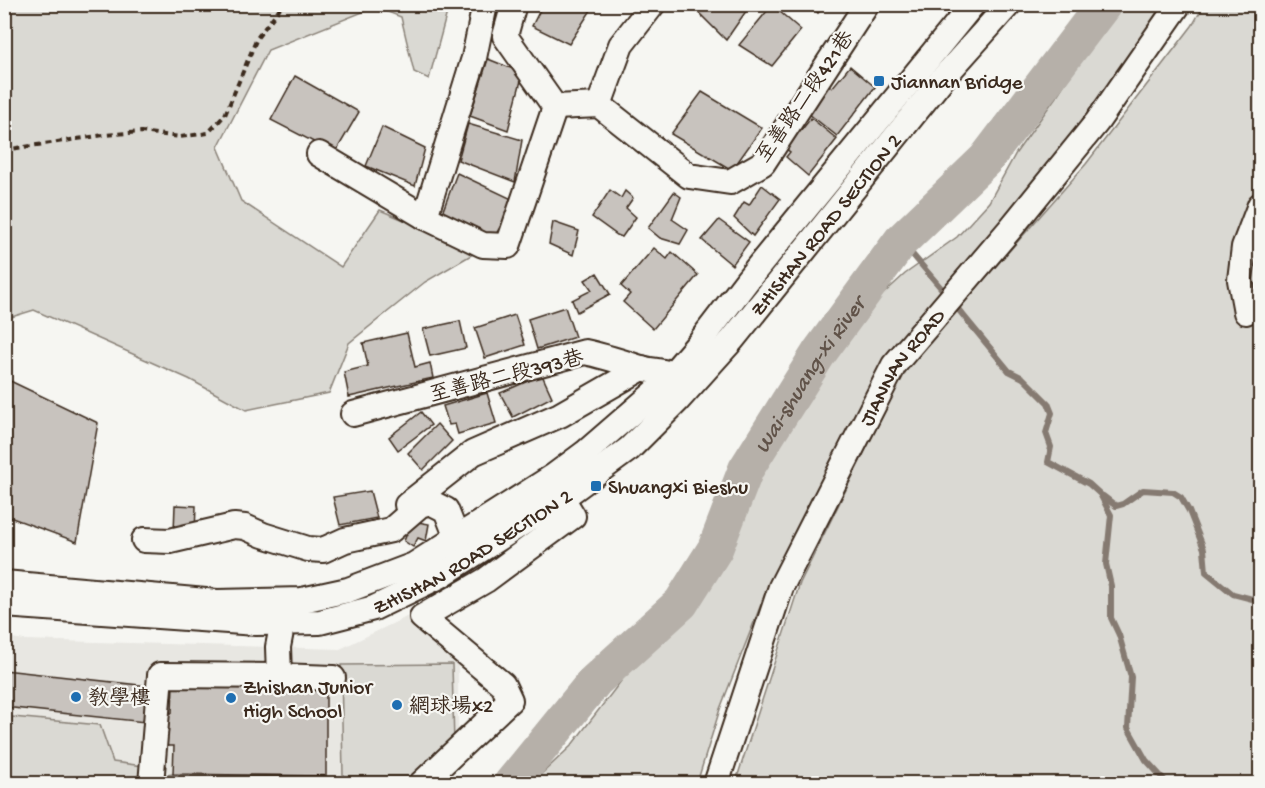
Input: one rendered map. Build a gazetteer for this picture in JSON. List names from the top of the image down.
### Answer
{
  "streets": {
    "street": [
      "至善路二段421巷",
      "ZHISHAN ROAD SECTION 2",
      "JIANNAN ROAD",
      "至善路二段393巷"
    ]
  },
  "crossings": [
    ["ZHISHAN ROAD SECTION 2", "至善路二段393巷"]
  ],
  "water": ["Wai-shuang-xi River"],
  "places": {
    "transit": ["Jiannan Bridge", "Shuangxi Bieshu"],
    "other": ["教學樓", "Zhishan Junior High School", "網球場x2"]
  }
}
